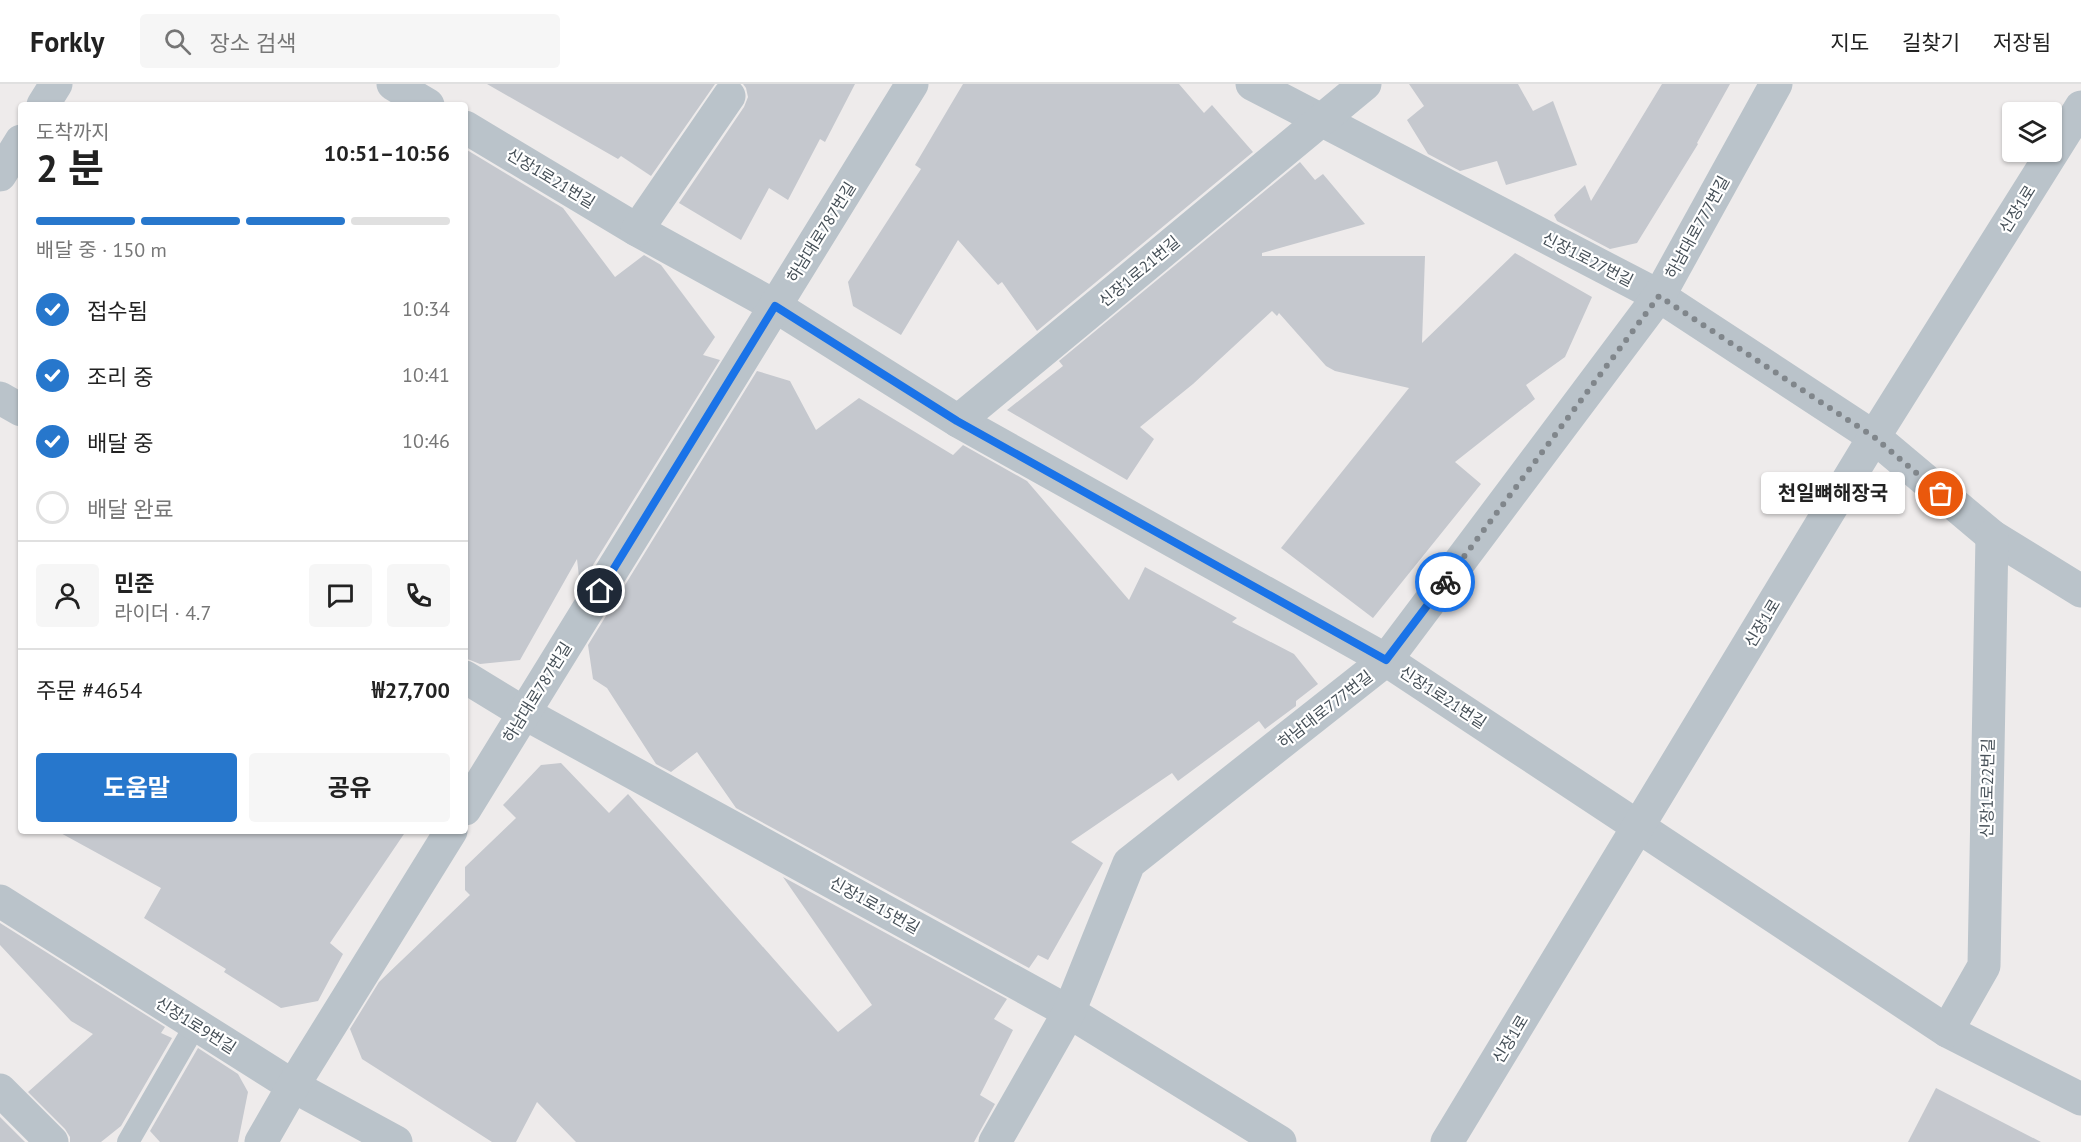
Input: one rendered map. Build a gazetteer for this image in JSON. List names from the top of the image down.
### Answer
{
  "streets": {
    "street": [
      "신장1로21번길",
      "신장1로",
      "하남대로777번길",
      "하남대로787번길",
      "신장1로27번길",
      "신장1로22번길",
      "신장1로15번길",
      "신장1로9번길"
    ]
  },
  "crossings": [
    ["신장1로21번길", "신장1로"],
    ["신장1로21번길", "하남대로777번길"],
    ["신장1로21번길", "하남대로787번길"],
    ["신장1로21번길", "신장1로27번길"],
    ["신장1로", "신장1로27번길"],
    ["하남대로777번길", "신장1로27번길"],
    ["하남대로777번길", "신장1로15번길"],
    ["하남대로787번길", "신장1로15번길"],
    ["신장1로27번길", "신장1로22번길"]
  ],
  "places": ["천일뼈해장국"],
  "page": {
    "header": "Forkly",
    "search": "장소 검색",
    "nav": ["지도", "길찾기", "저장됨"],
    "heading": ["2 분", "도착까지", "10:51–10:56"],
    "panel": [
      "민준",
      "라이더 · 4.7",
      "주문 #4654",
      "₩27,700"
    ],
    "bar": "배달 중 · 150 m",
    "list": [
      ["접수됨", "10:34"],
      ["조리 중", "10:41"],
      ["배달 중", "10:46"],
      "배달 완료"
    ],
    "bubble": "천일뼈해장국",
    "buttons": ["도움말", "공유"]
  }
}
